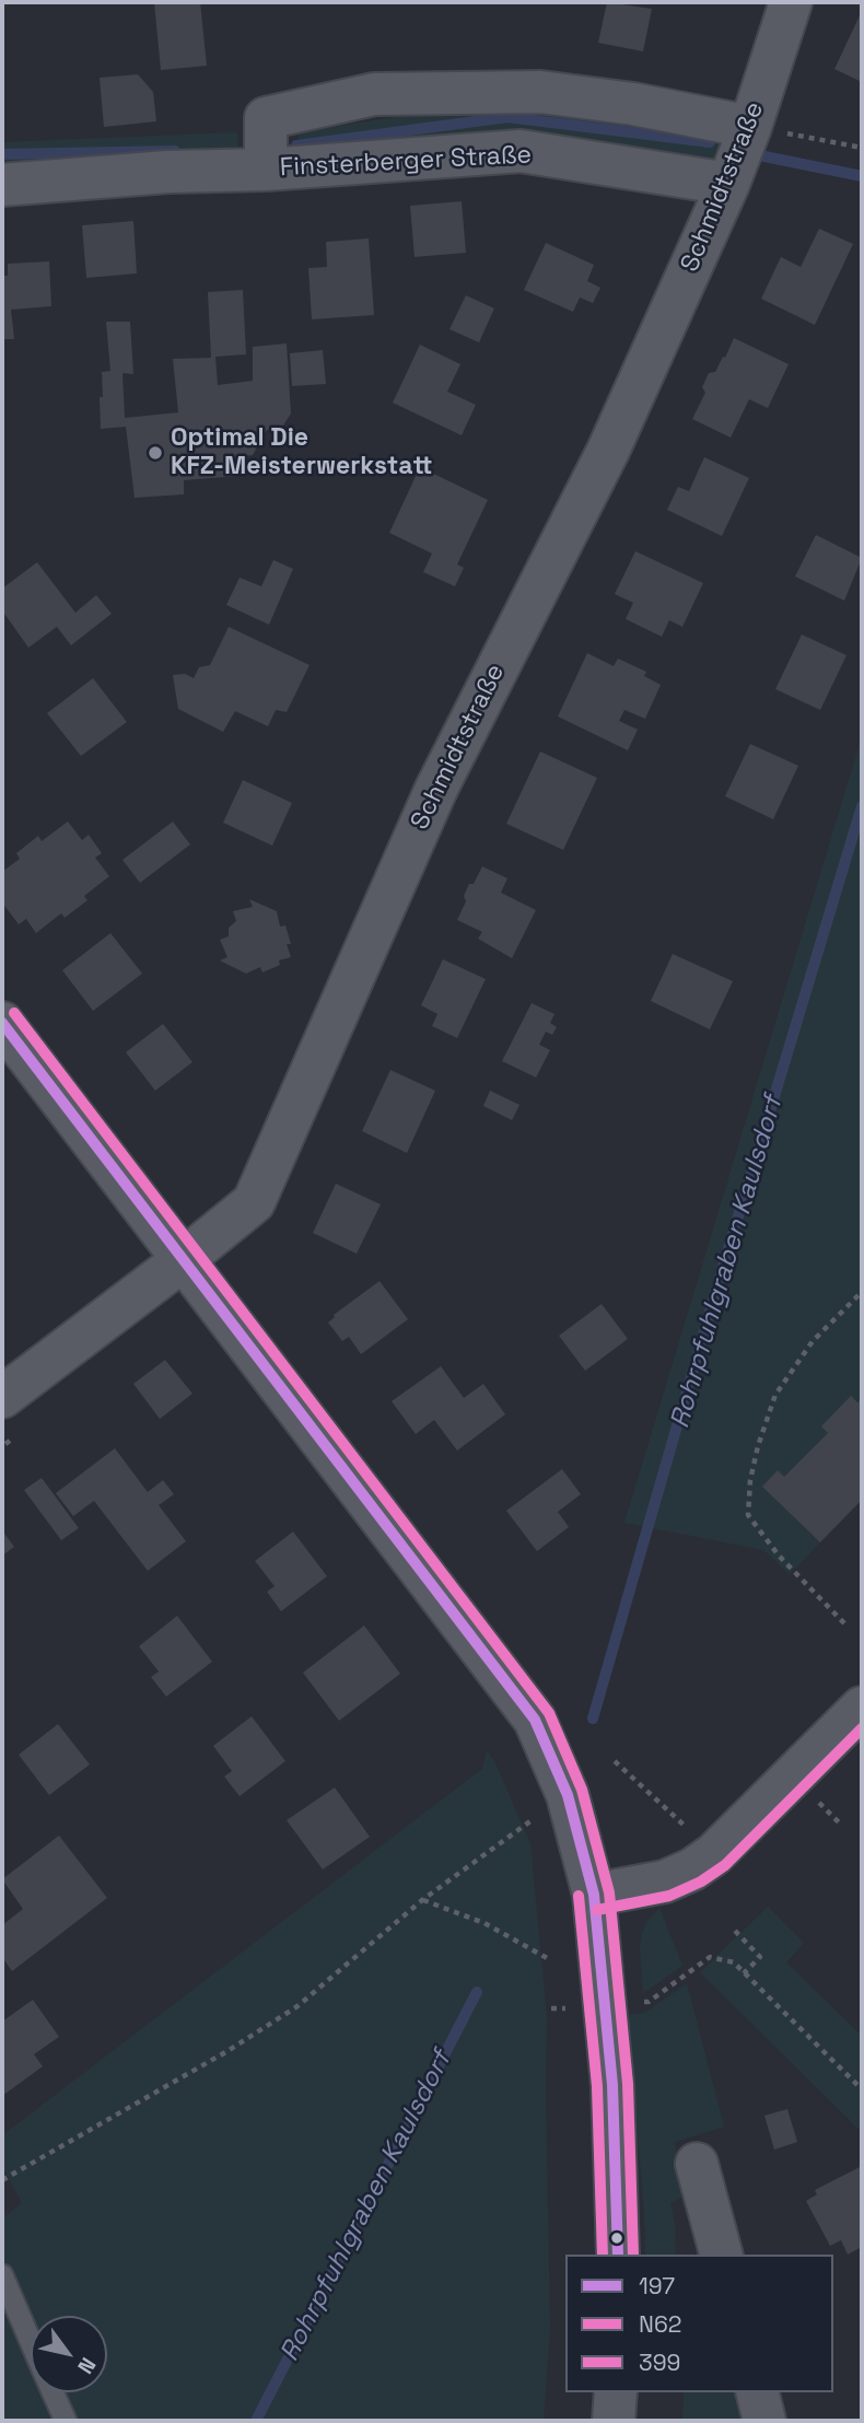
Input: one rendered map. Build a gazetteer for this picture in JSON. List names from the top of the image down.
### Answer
{
  "streets": {
    "street": ["Finsterberger Straße", "Schmidtstraße"]
  },
  "crossings": [
    ["Finsterberger Straße", "Schmidtstraße"]
  ],
  "water": ["Rohrpfuhlgraben Kaulsdorf"],
  "places": ["Optimal Die KFZ-Meisterwerkstatt"],
  "lines": ["transit line 399", "transit line 197", "transit line N62"],
  "legend": ["197", "N62", "399"],
  "north": "bottom right"
}
